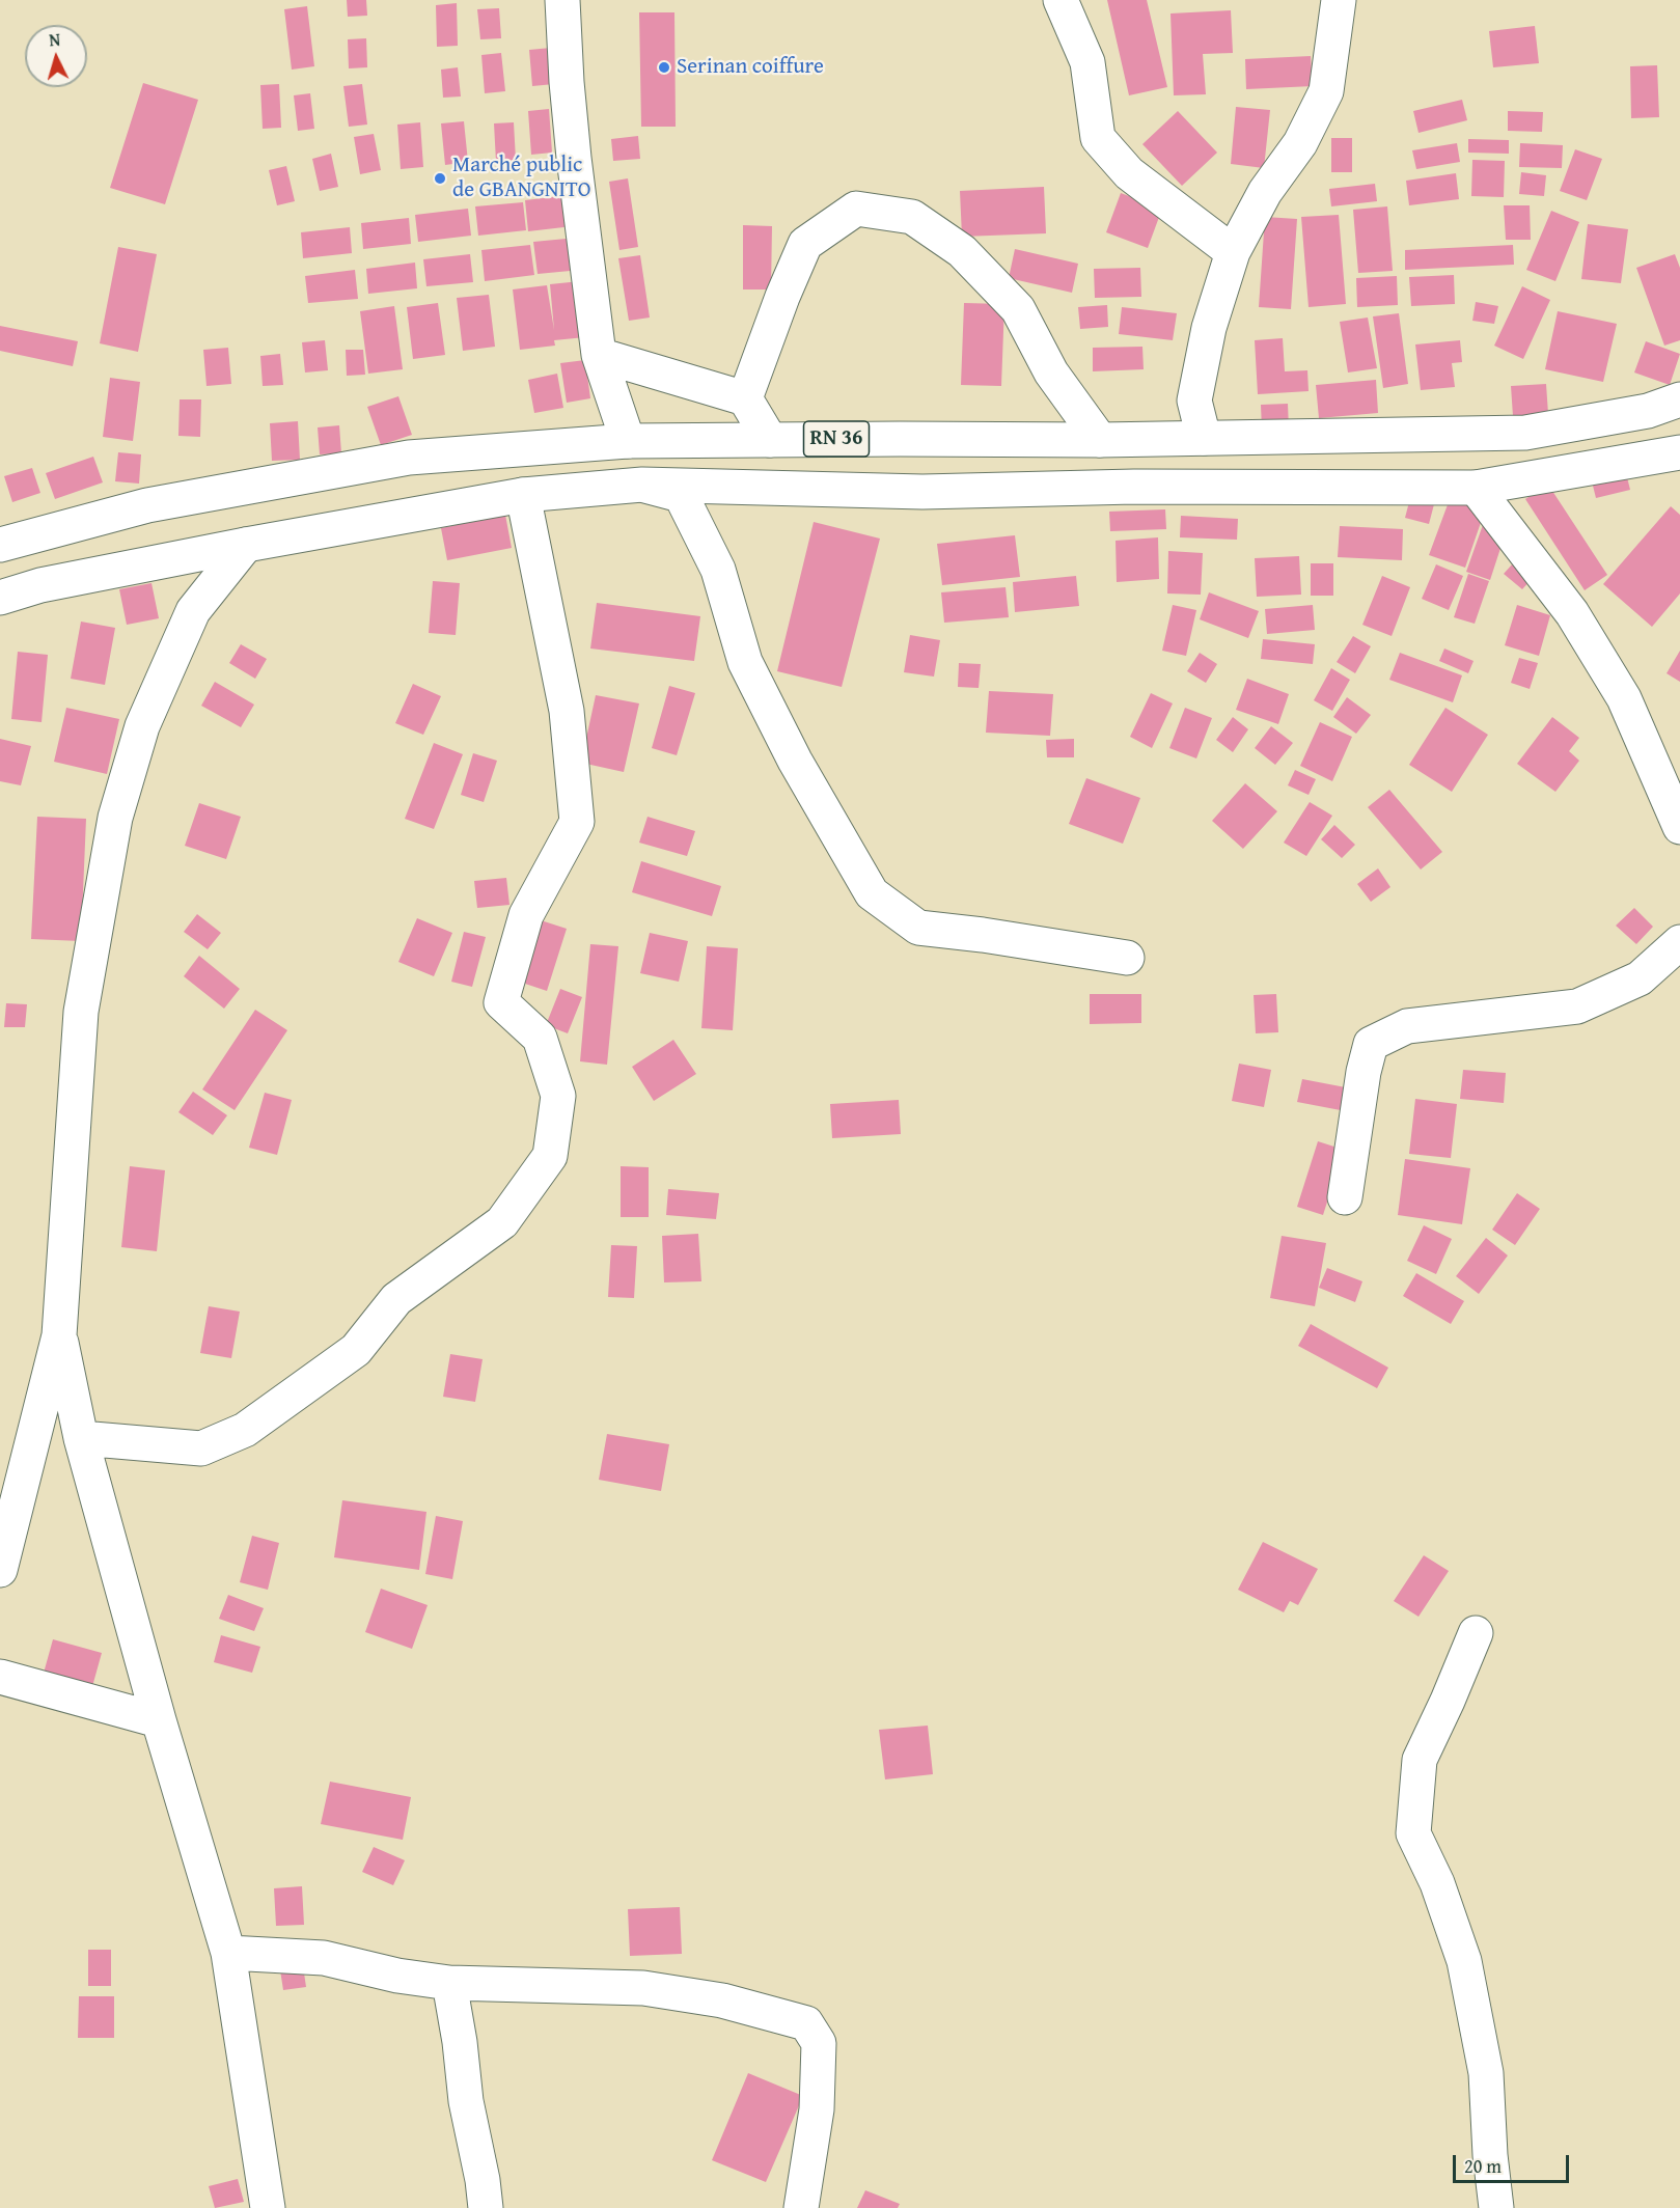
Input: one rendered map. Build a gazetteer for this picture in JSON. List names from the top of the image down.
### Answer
{
  "streets": {
    "street": ["RN 36"]
  },
  "places": ["Serinan coiffure", "Marché public de GBANGNITO"],
  "scale_bar": "20 m",
  "north": "top"
}
